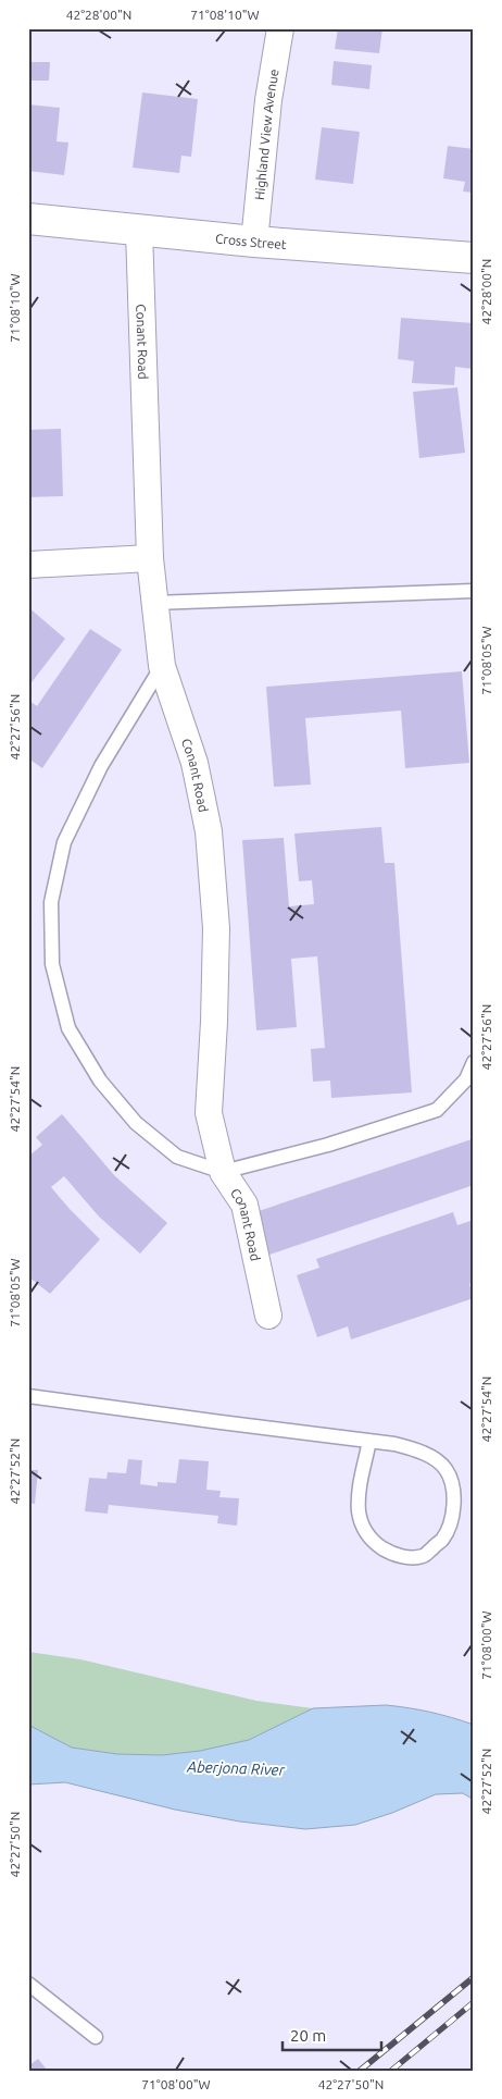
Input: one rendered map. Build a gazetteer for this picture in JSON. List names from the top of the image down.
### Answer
{
  "streets": {
    "street": ["Highland View Avenue", "Cross Street", "Conant Road"]
  },
  "crossings": [
    ["Highland View Avenue", "Cross Street"],
    ["Cross Street", "Conant Road"]
  ],
  "water": ["Aberjona River"],
  "scale_bar": "20 m",
  "coordinates": [
    "42°28'00\"N",
    "71°08'10\"W",
    "71°08'05\"W",
    "42°27'56\"N",
    "42°27'54\"N",
    "42°27'52\"N",
    "71°08'00\"W",
    "42°27'50\"N"
  ]
}
